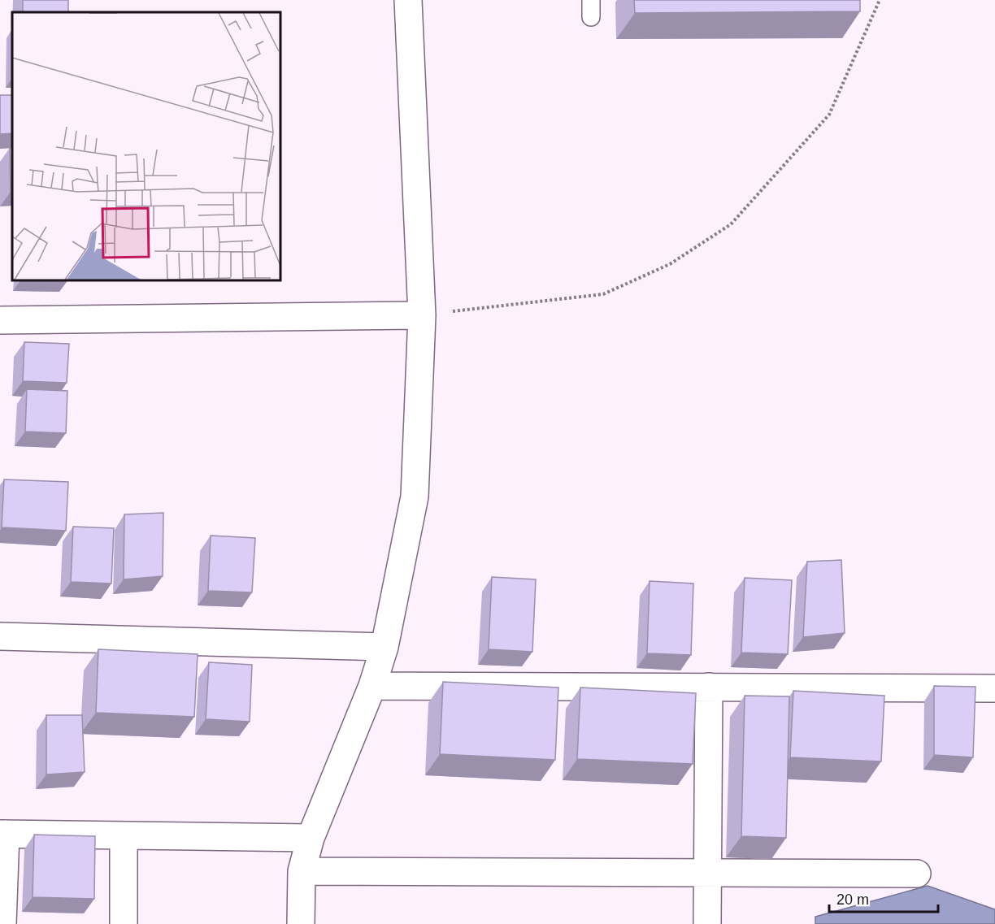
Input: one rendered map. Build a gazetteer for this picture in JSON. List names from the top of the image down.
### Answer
{
  "scale_bar": "20 m"
}
